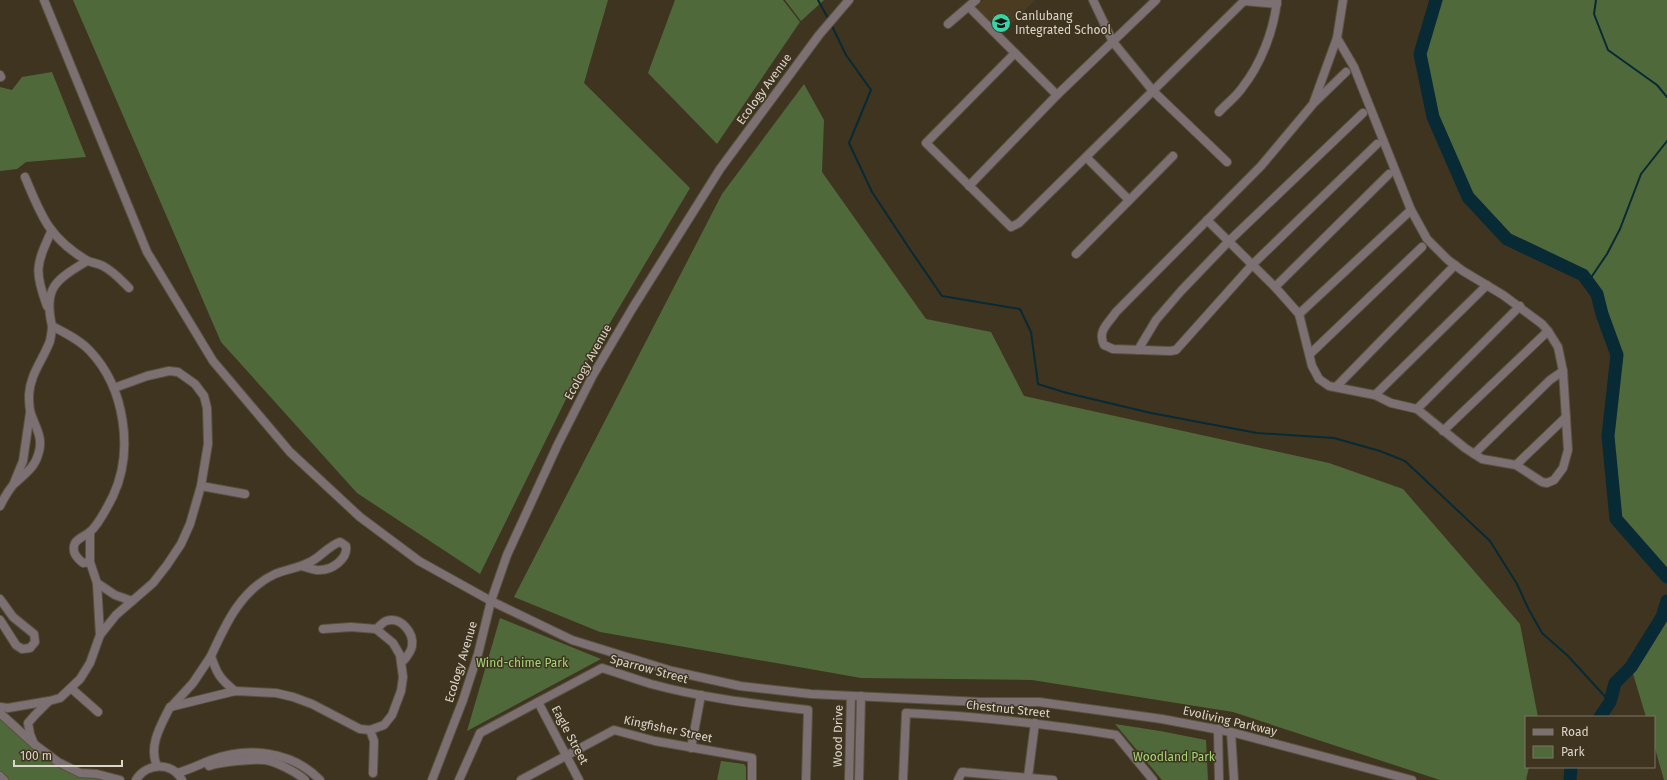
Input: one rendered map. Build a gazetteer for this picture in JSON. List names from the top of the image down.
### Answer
{
  "streets": {
    "street": [
      "Ecology Avenue",
      "Sparrow Street",
      "Chestnut Street",
      "Evoliving Parkway",
      "Kingfisher Street",
      "Eagle Street",
      "Wood Drive"
    ]
  },
  "crossings": [
    ["Ecology Avenue", "Evoliving Parkway"],
    ["Sparrow Street", "Eagle Street"],
    ["Evoliving Parkway", "Wood Drive"],
    ["Kingfisher Street", "Eagle Street"]
  ],
  "parks": ["Wind-chime Park", "Woodland Park"],
  "places": {
    "school or university": ["Canlubang Integrated School"]
  },
  "legend": ["Road", "Park"],
  "scale_bar": "100 m"
}
